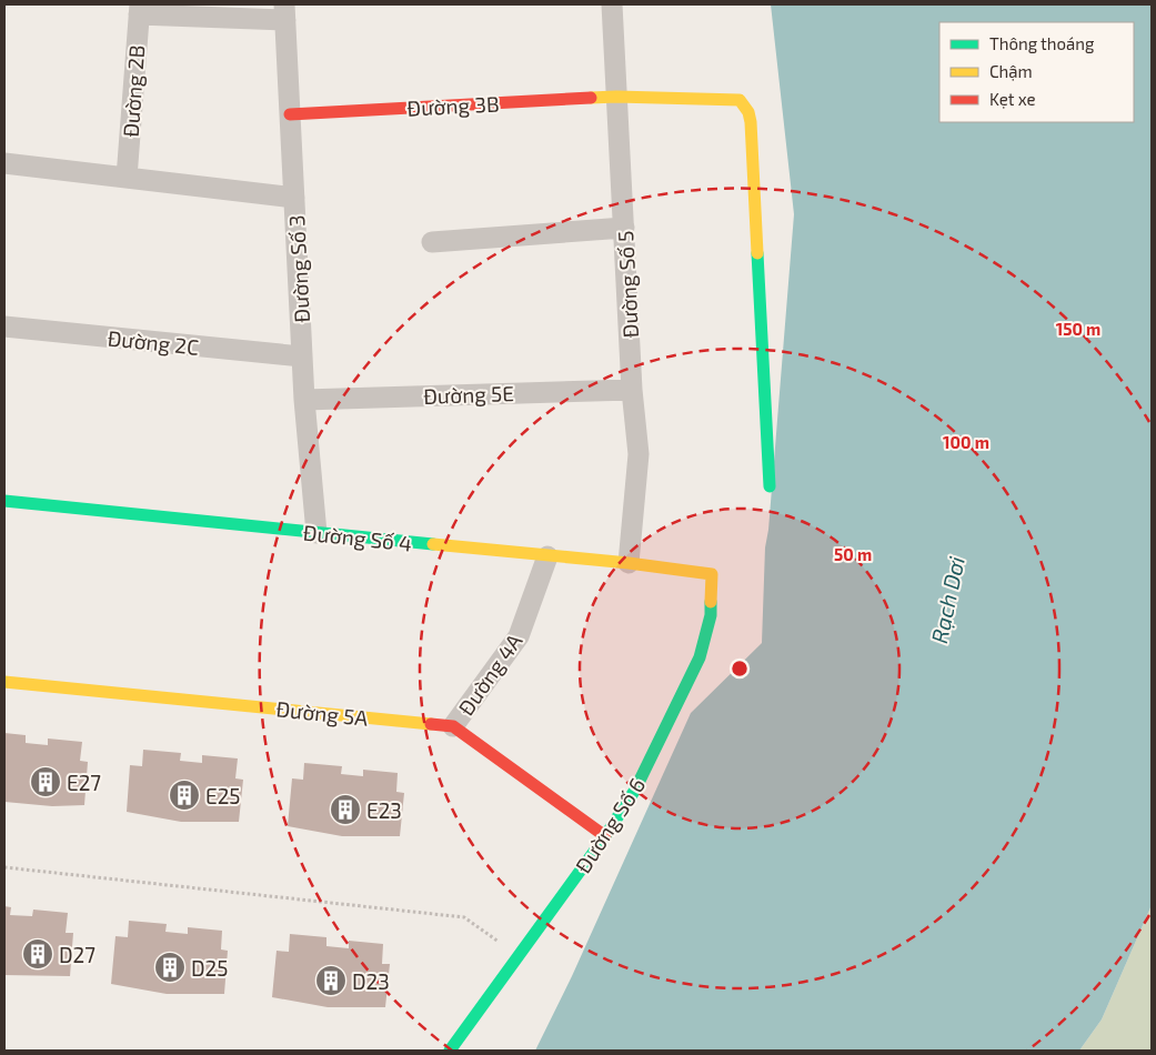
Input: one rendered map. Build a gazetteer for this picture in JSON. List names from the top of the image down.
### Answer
{
  "streets": {
    "street": [
      "Đường 2B",
      "Đường 3B",
      "Đường Số 3",
      "Đường Số 5",
      "Đường 2C",
      "Đường 5E",
      "Đường Số 4",
      "Đường 4A",
      "Đường 5A",
      "Đường Số 6"
    ]
  },
  "crossings": [
    ["Đường 3B", "Đường Số 3"],
    ["Đường 3B", "Đường Số 5"],
    ["Đường Số 3", "Đường 2C"],
    ["Đường Số 3", "Đường 5E"],
    ["Đường Số 3", "Đường Số 4"],
    ["Đường Số 5", "Đường 5E"],
    ["Đường Số 5", "Đường Số 4"],
    ["Đường Số 4", "Đường 4A"],
    ["Đường Số 4", "Đường Số 6"],
    ["Đường 4A", "Đường 5A"],
    ["Đường 5A", "Đường Số 6"]
  ],
  "water": ["Rạch Dơi"],
  "places": {
    "building": [
      "E27",
      "E25",
      "E23",
      "D27",
      "D25",
      "D23"
    ]
  },
  "legend": ["Thông thoáng", "Chậm", "Kẹt xe"],
  "rings": ["150 m", "100 m", "50 m"]
}
